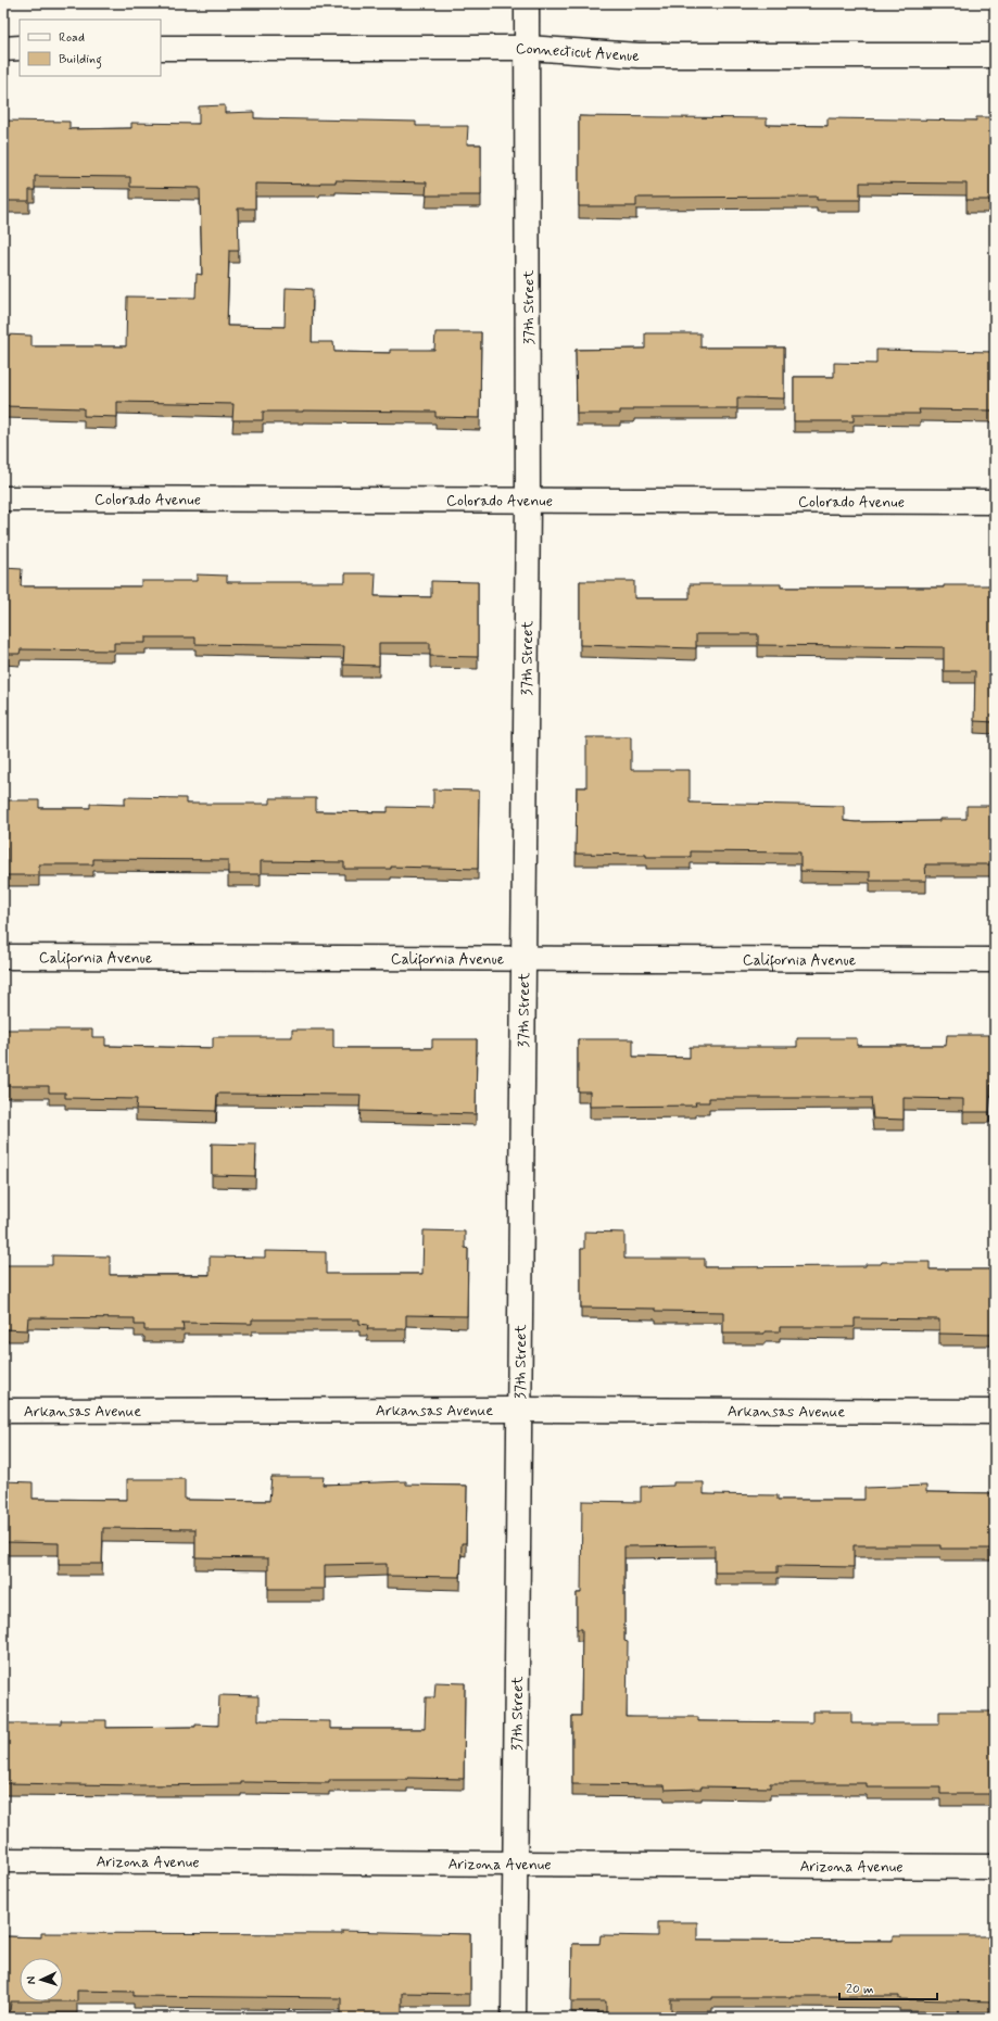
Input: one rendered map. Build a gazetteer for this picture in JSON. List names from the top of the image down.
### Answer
{
  "streets": {
    "street": [
      "Connecticut Avenue",
      "37th Street",
      "Colorado Avenue",
      "California Avenue",
      "Arkansas Avenue",
      "Arizona Avenue"
    ]
  },
  "crossings": [
    ["Connecticut Avenue", "37th Street"],
    ["37th Street", "Colorado Avenue"],
    ["37th Street", "California Avenue"],
    ["37th Street", "Arkansas Avenue"],
    ["37th Street", "Arizona Avenue"]
  ],
  "legend": ["Road", "Building"],
  "scale_bar": "20 m",
  "north": "left"
}
